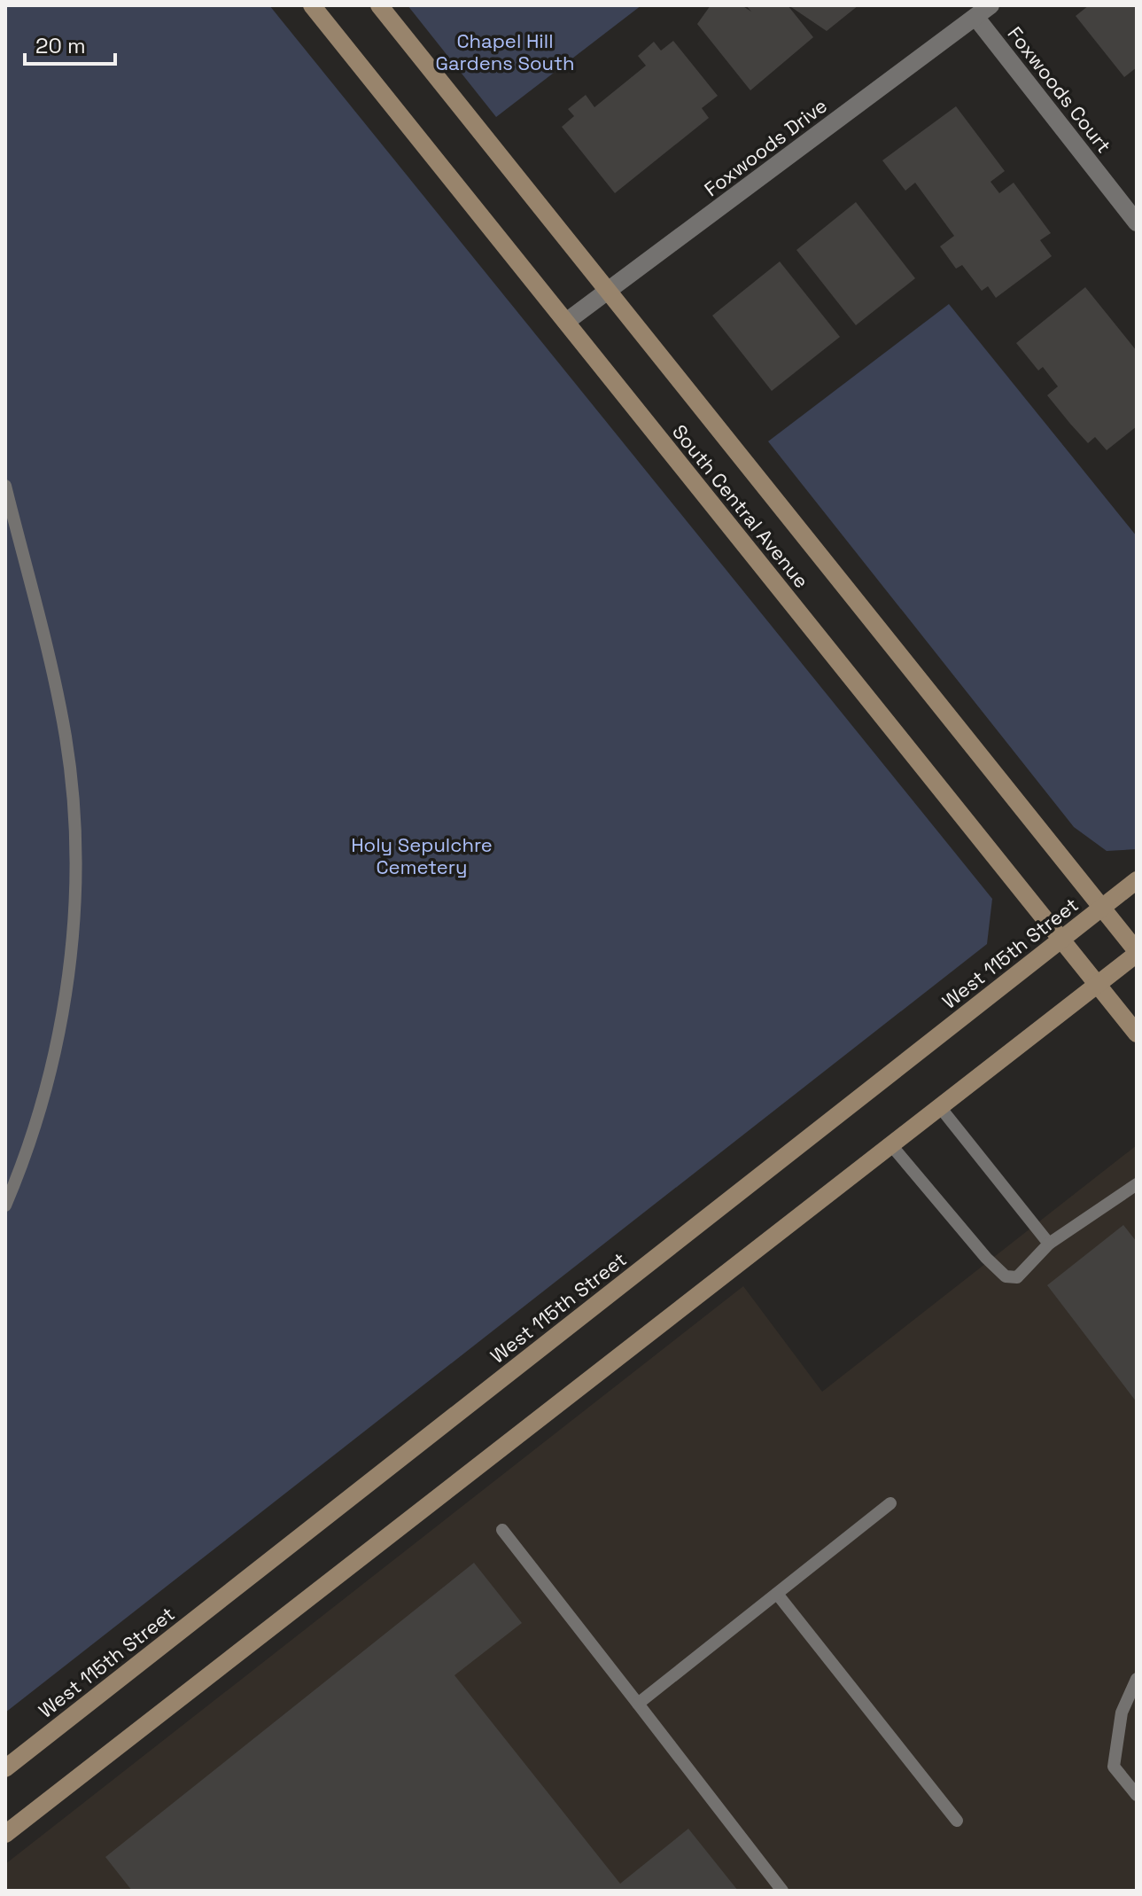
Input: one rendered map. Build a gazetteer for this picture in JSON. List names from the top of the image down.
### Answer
{
  "streets": {
    "street": [
      "Foxwoods Court",
      "Foxwoods Drive",
      "South Central Avenue",
      "West 115th Street"
    ]
  },
  "crossings": [
    ["Foxwoods Court", "Foxwoods Drive"],
    ["Foxwoods Drive", "South Central Avenue"],
    ["South Central Avenue", "West 115th Street"]
  ],
  "parks": ["Chapel Hill Gardens South", "Holy Sepulchre Cemetery"],
  "scale_bar": "20 m"
}
